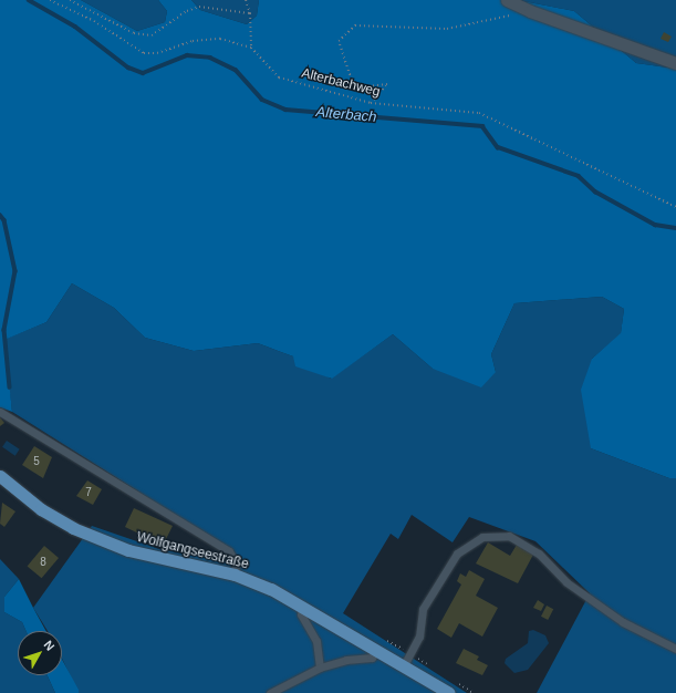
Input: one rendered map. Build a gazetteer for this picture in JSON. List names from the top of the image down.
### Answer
{
  "streets": {
    "main road": ["Wolfgangseestraße"],
    "path": ["Alterbachweg"]
  },
  "water": ["Alterbach"],
  "house_numbers": ["5", "7", "8"],
  "north": "top right"
}
